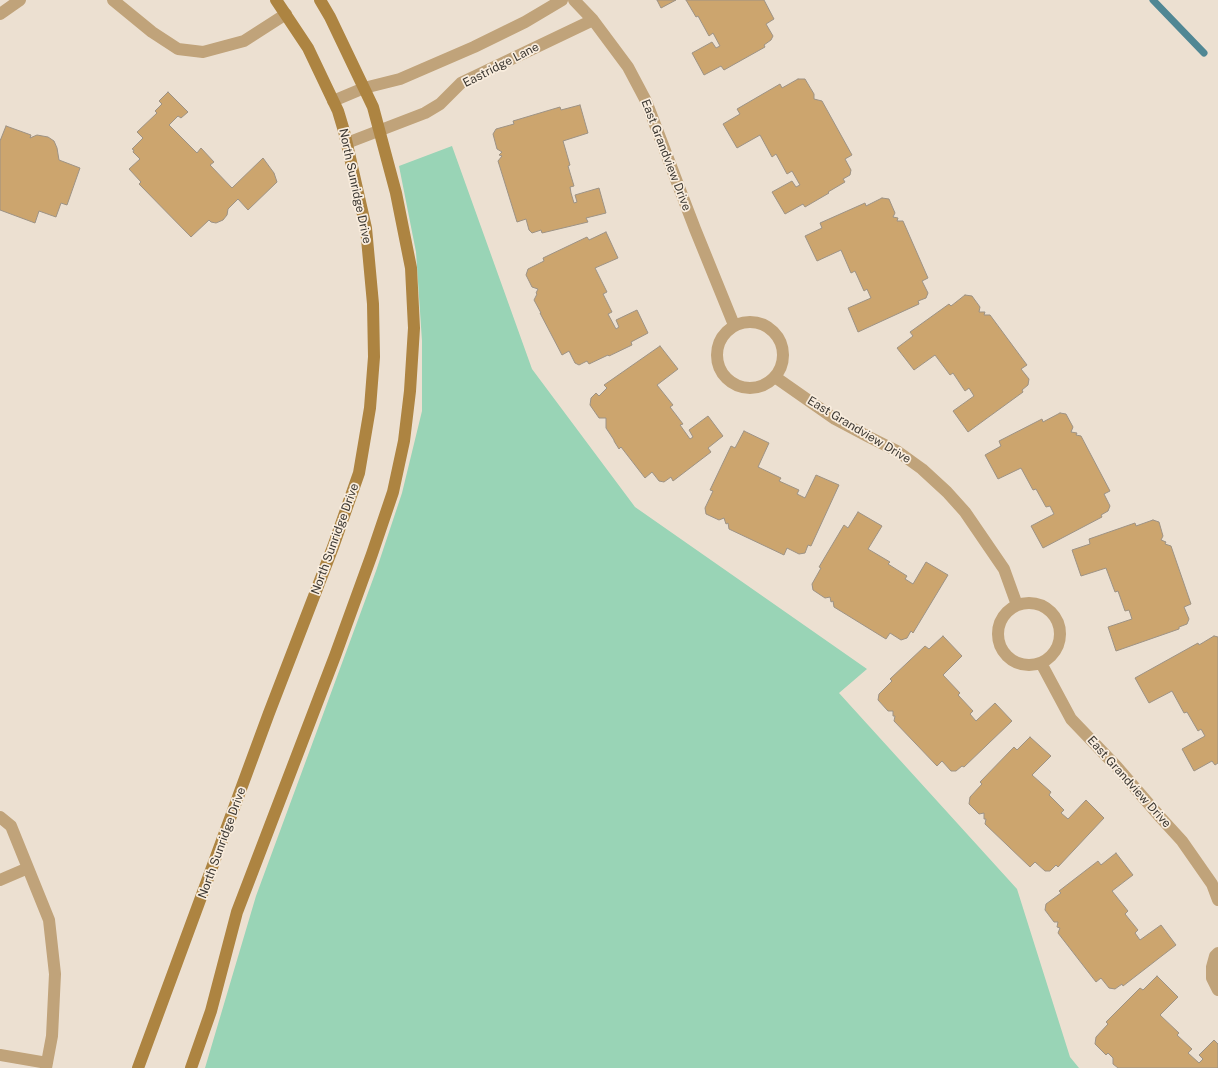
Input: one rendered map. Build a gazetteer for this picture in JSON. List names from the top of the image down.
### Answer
{
  "streets": {
    "street": ["Eastridge Lane", "East Grandview Drive", "North Sunridge Drive"]
  },
  "crossings": [
    ["Eastridge Lane", "East Grandview Drive"],
    ["Eastridge Lane", "North Sunridge Drive"]
  ]
}
